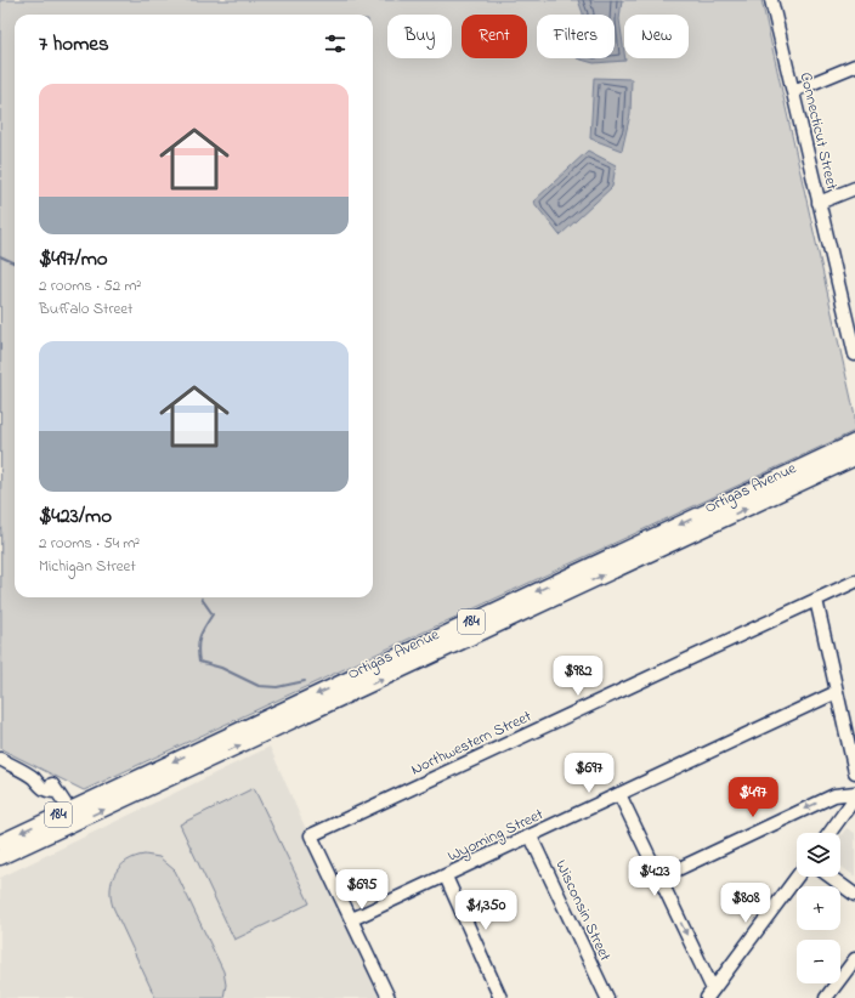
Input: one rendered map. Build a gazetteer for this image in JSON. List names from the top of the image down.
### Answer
{
  "streets": {
    "main road": ["Ortigas Avenue", "184"],
    "street": [
      "Connecticut Street",
      "Northwestern Street",
      "Wyoming Street",
      "Wisconsin Street"
    ]
  },
  "crossings": [
    ["Northwestern Street", "Wyoming Street"],
    ["Wyoming Street", "Wisconsin Street"]
  ],
  "page": {
    "chip": [
      "Buy",
      "Rent",
      "Filters",
      "New"
    ],
    "heading": "7 homes",
    "list": [
      {
        "name": "$497/mo",
        "note": "2 rooms · 52 m² · Buffalo Street"
      },
      {
        "name": "$423/mo",
        "note": "2 rooms · 54 m² · Michigan Street"
      }
    ],
    "price": [
      "$982",
      "$697",
      "$497",
      "$423",
      "$695",
      "$808",
      "$1,350"
    ],
    "map_buttons": ["+", "−"]
  }
}
